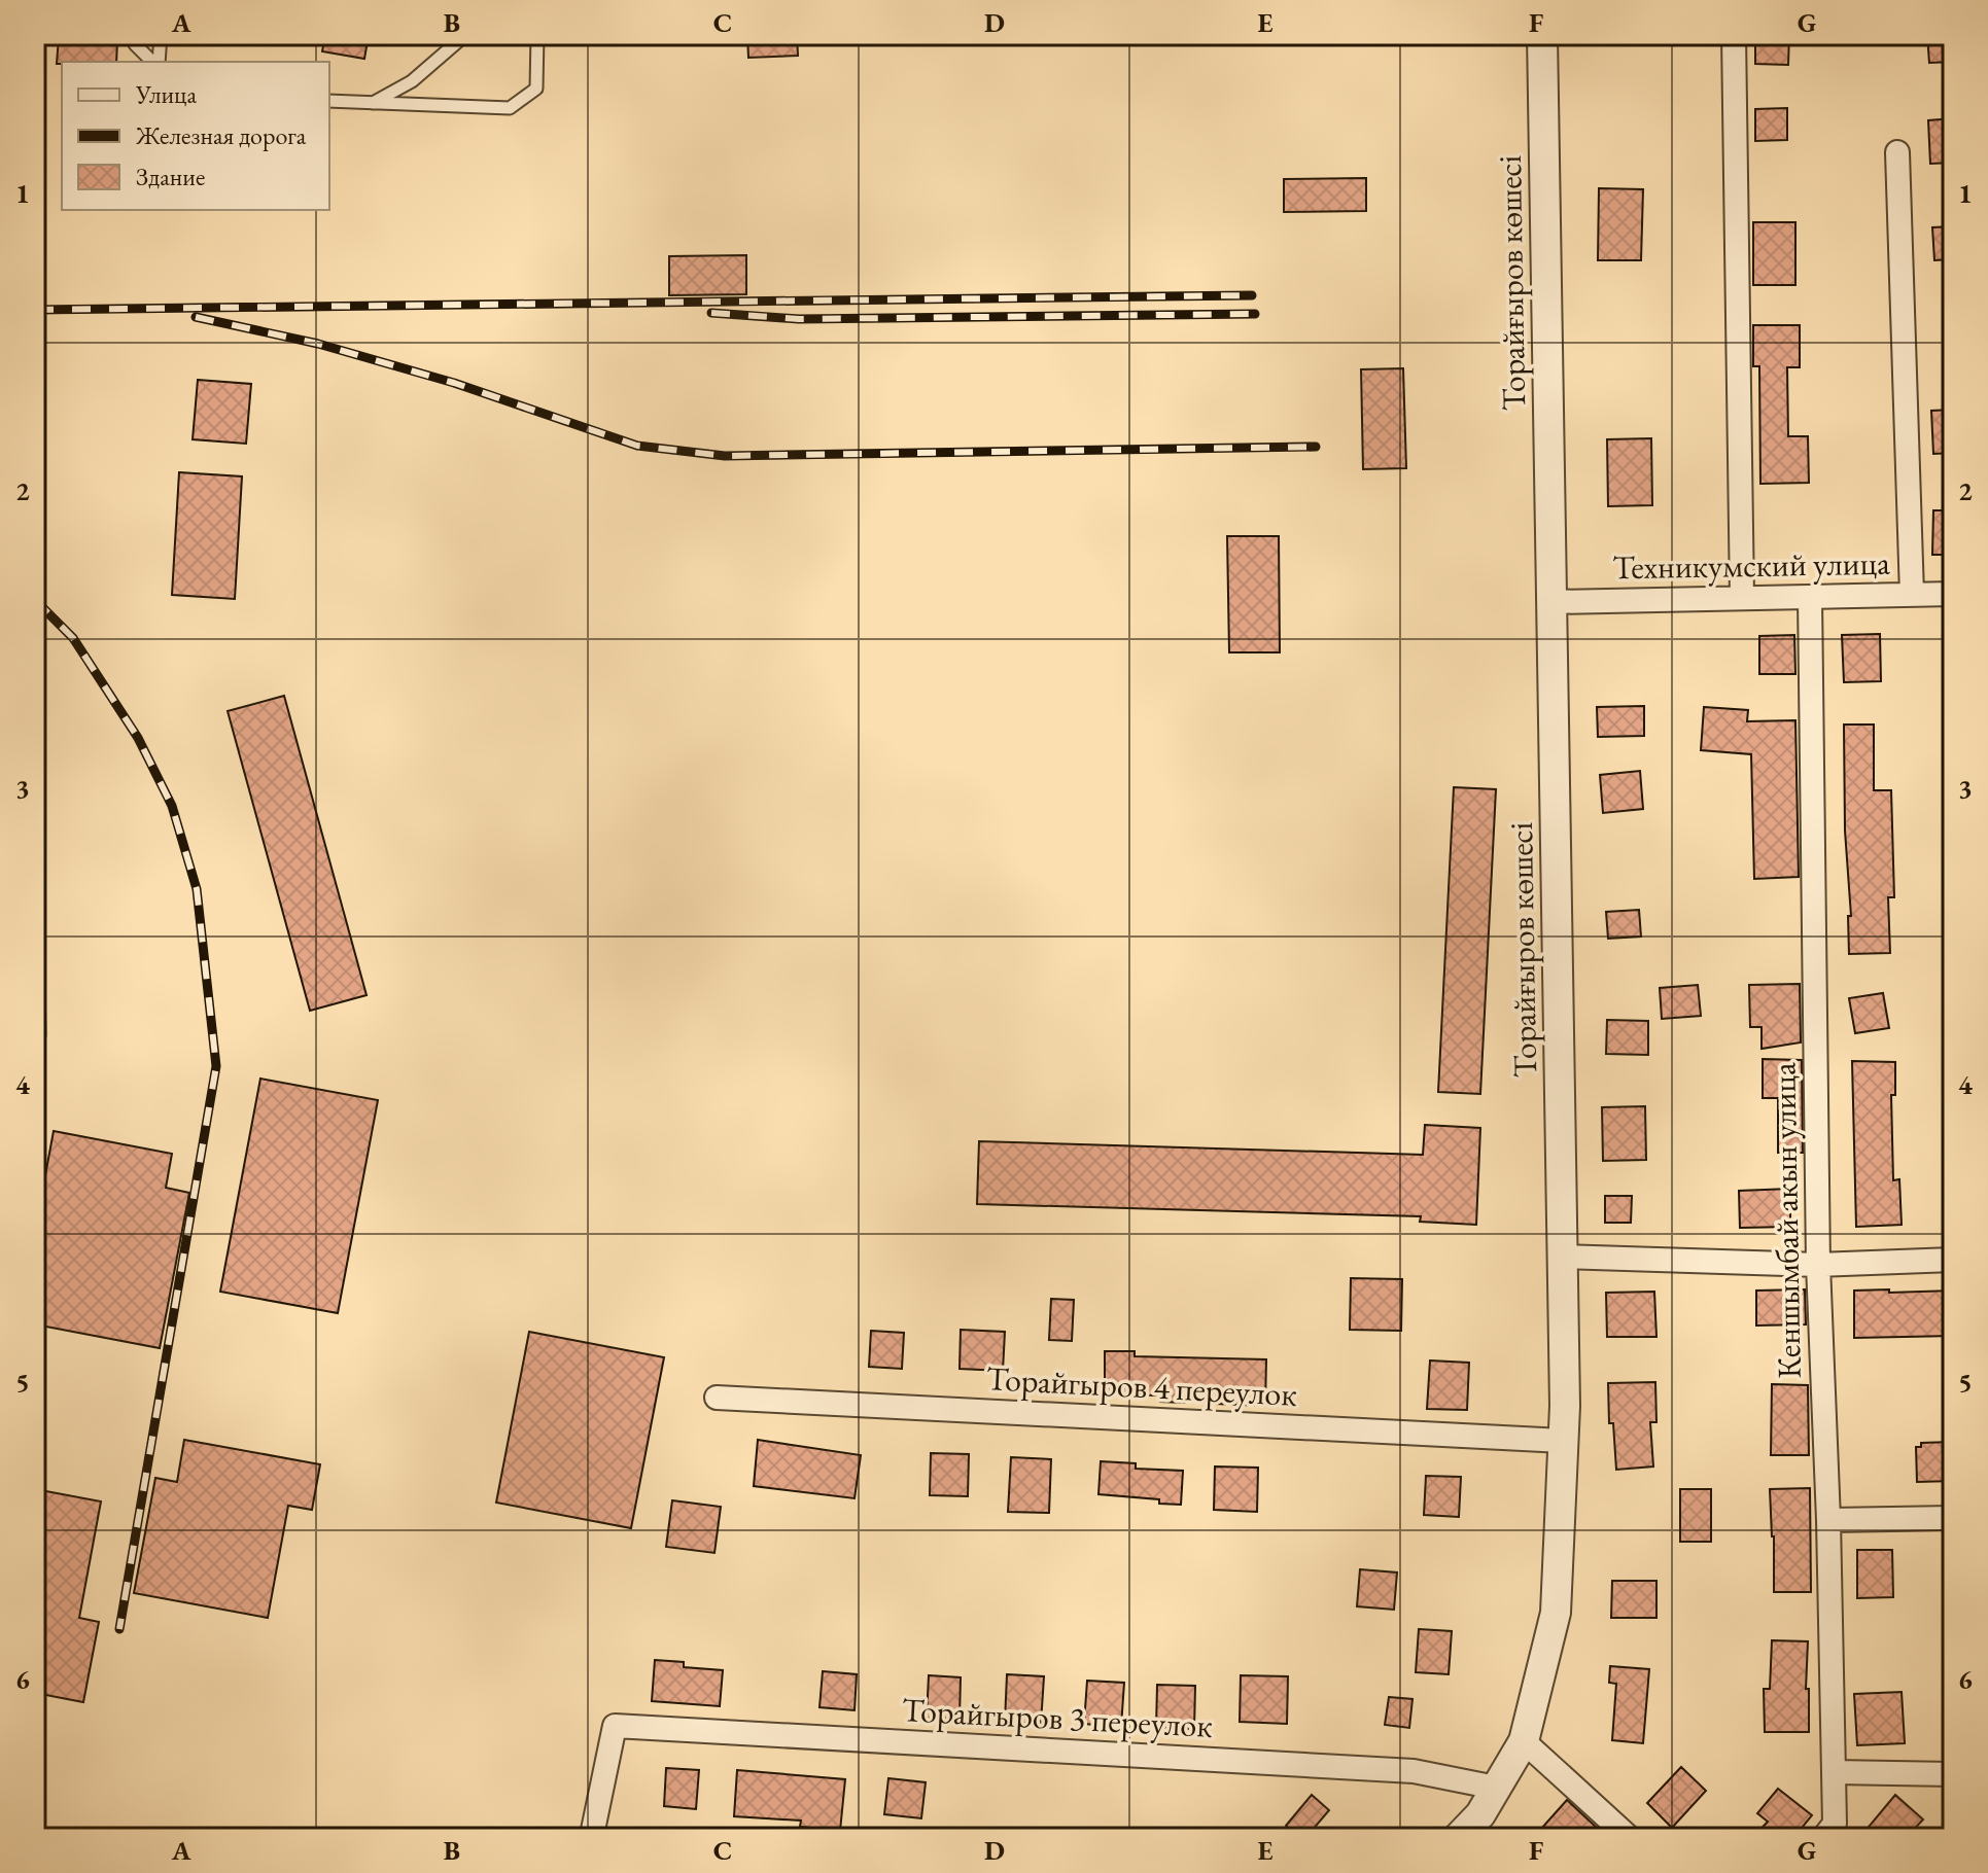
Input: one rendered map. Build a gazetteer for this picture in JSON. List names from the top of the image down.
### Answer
{
  "streets": {
    "street": [
      "Торайғыров көшесі",
      "Техникумский улица",
      "Кеншымбай акын улица",
      "Торайгыров 4 переулок",
      "Торайгыров 3 переулок"
    ]
  },
  "crossings": [
    ["Торайғыров көшесі", "Техникумский улица"],
    ["Торайғыров көшесі", "Торайгыров 4 переулок"],
    ["Торайғыров көшесі", "Торайгыров 3 переулок"],
    ["Техникумский улица", "Кеншымбай акын улица"]
  ],
  "legend": ["Улица", "Железная дорога", "Здание"],
  "grid": {
    "columns": [
      "A",
      "B",
      "C",
      "D",
      "E",
      "F",
      "G"
    ],
    "rows": [
      "1",
      "2",
      "3",
      "4",
      "5",
      "6"
    ]
  }
}
